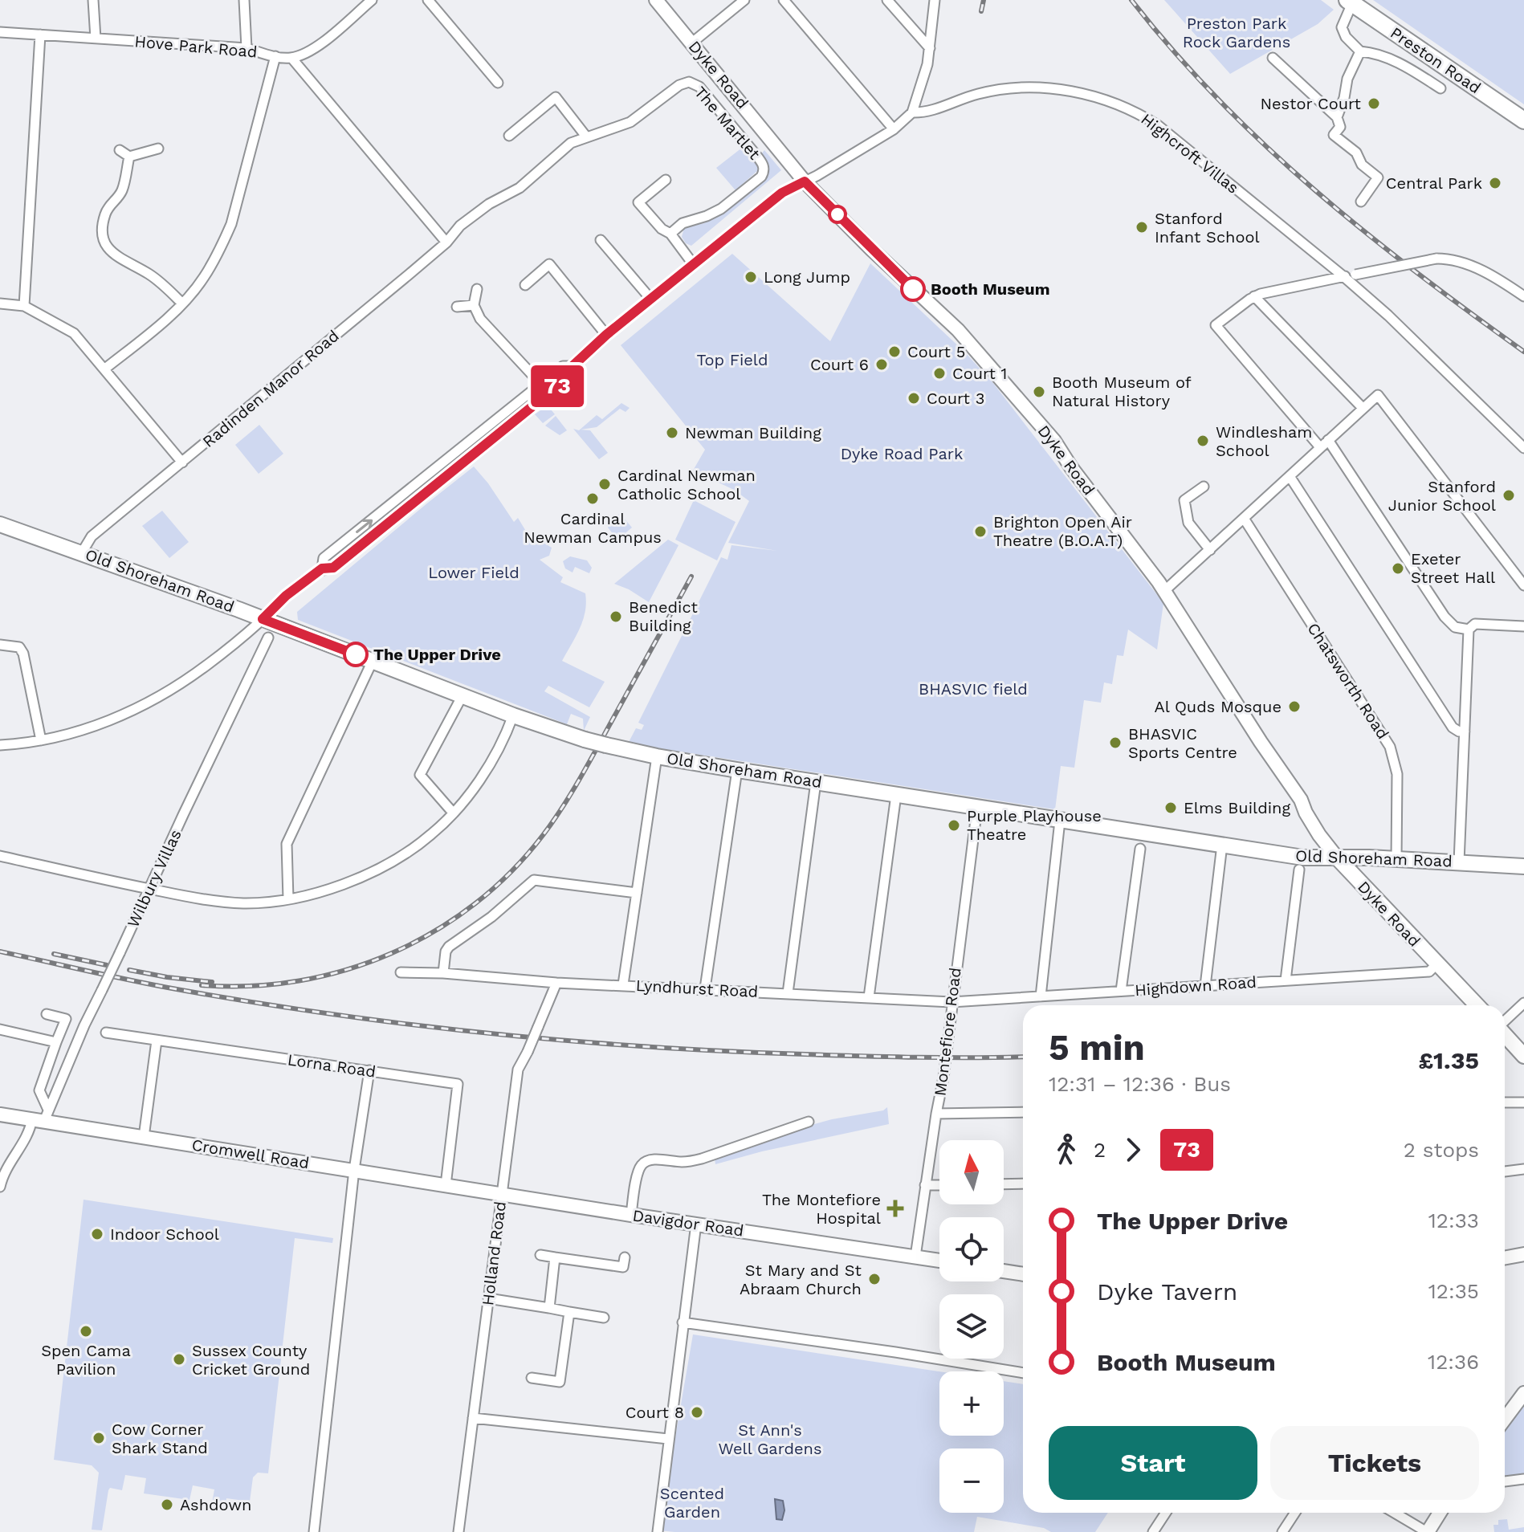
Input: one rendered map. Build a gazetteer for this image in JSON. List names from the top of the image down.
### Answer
{
  "streets": {
    "highway": ["Preston Road"],
    "main road": ["Dyke Road", "Old Shoreham Road"],
    "street": [
      "Hove Park Road",
      "The Martlet",
      "Highcroft Villas",
      "Radinden Manor Road",
      "Chatsworth Road",
      "Wilbury Villas",
      "Highdown Road",
      "Lyndhurst Road",
      "Montefiore Road",
      "Lorna Road",
      "Cromwell Road",
      "Davigdor Road",
      "Holland Road"
    ]
  },
  "crossings": [
    ["Dyke Road", "Old Shoreham Road"],
    ["Dyke Road", "Highdown Road"],
    ["The Martlet", "Radinden Manor Road"],
    ["Radinden Manor Road", "Old Shoreham Road"],
    ["Old Shoreham Road", "Chatsworth Road"],
    ["Old Shoreham Road", "Montefiore Road"],
    ["Wilbury Villas", "Cromwell Road"],
    ["Highdown Road", "Lyndhurst Road"],
    ["Highdown Road", "Montefiore Road"],
    ["Lyndhurst Road", "Montefiore Road"],
    ["Lyndhurst Road", "Holland Road"],
    ["Montefiore Road", "Davigdor Road"],
    ["Lorna Road", "Cromwell Road"],
    ["Cromwell Road", "Davigdor Road"],
    ["Cromwell Road", "Holland Road"],
    ["Davigdor Road", "Holland Road"]
  ],
  "parks": [
    "Preston Park Rock Gardens",
    "Top Field",
    "Dyke Road Park",
    "Lower Field",
    "BHASVIC field",
    "St Ann's Well Gardens",
    "Scented Garden"
  ],
  "places": {
    "other": [
      "Nestor Court",
      "Central Park",
      "Stanford Infant School",
      "Long Jump",
      "Booth Museum",
      "Court 5",
      "Court 6",
      "Court 1",
      "Booth Museum of Natural History",
      "Court 3",
      "Newman Building",
      "Windlesham School",
      "Cardinal Newman Catholic School",
      "Stanford Junior School",
      "Cardinal Newman Campus",
      "Brighton Open Air Theatre (B.O.A.T)",
      "Exeter Street Hall",
      "Benedict Building",
      "The Upper Drive",
      "Al Quds Mosque",
      "BHASVIC Sports Centre",
      "Elms Building",
      "Purple Playhouse Theatre",
      "Indoor School",
      "St Mary and St Abraam Church",
      "Spen Cama Pavilion",
      "Sussex County Cricket Ground",
      "Court 8",
      "Cow Corner Shark Stand",
      "Ashdown"
    ],
    "health": ["The Montefiore Hospital"]
  },
  "lines": ["bus line 73"],
  "north": "top",
  "page": {
    "on_map": "73",
    "heading": ["5 min", "12:31 – 12:36 · Bus", "£1.35"],
    "legs": ["2", "73", "2 stops"],
    "map_buttons": ["+", "−"],
    "list": [
      {
        "name": "The Upper Drive",
        "value": "12:33"
      },
      {
        "name": "Dyke Tavern",
        "value": "12:35"
      },
      {
        "name": "Booth Museum",
        "value": "12:36"
      }
    ],
    "buttons": ["Start", "Tickets"]
  }
}
